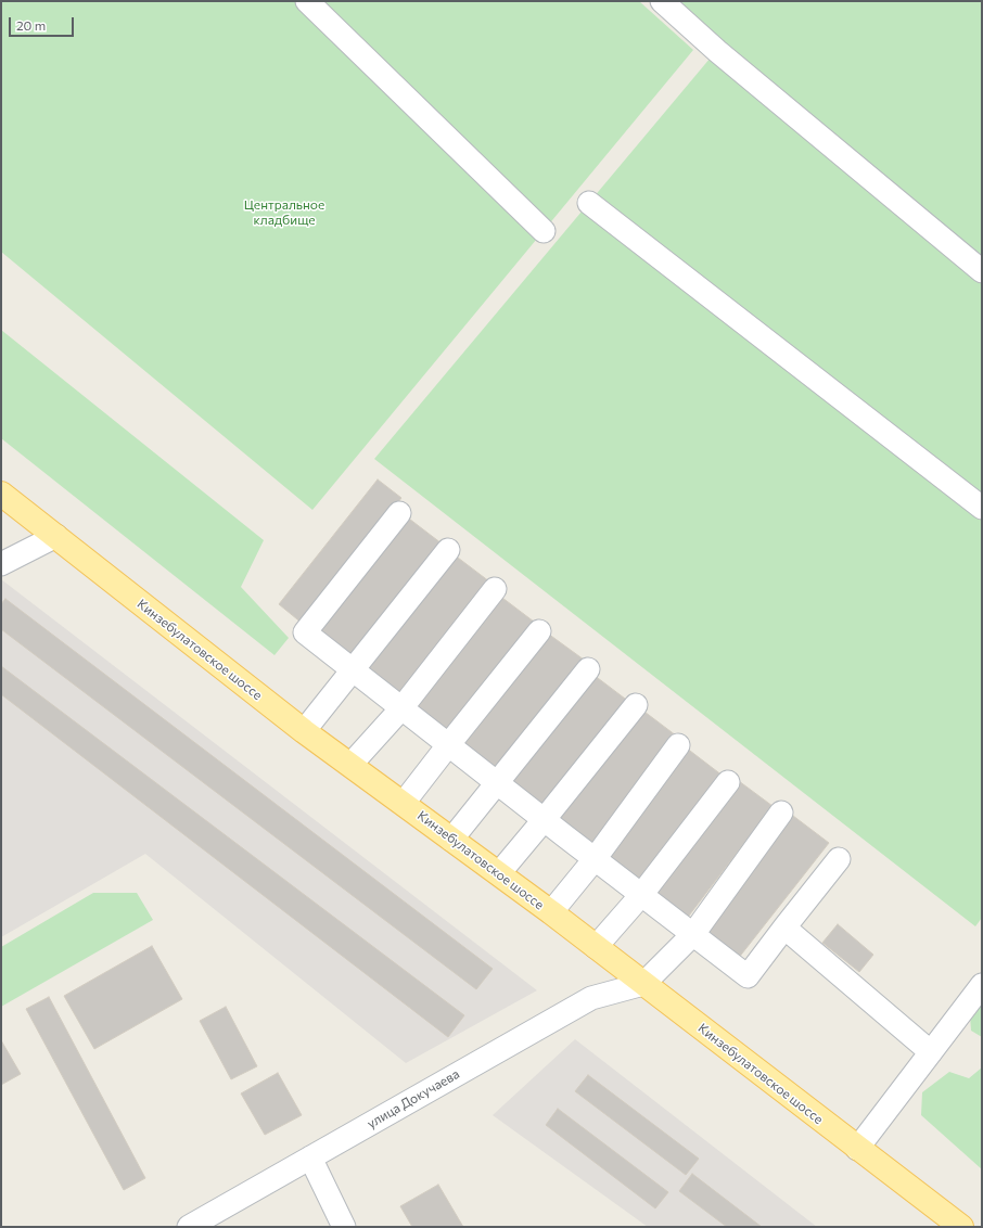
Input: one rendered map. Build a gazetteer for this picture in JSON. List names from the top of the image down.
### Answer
{
  "streets": {
    "main road": ["Кинзебулатовское шоссе"],
    "street": ["улица Докучаева"]
  },
  "crossings": [
    ["Кинзебулатовское шоссе", "улица Докучаева"]
  ],
  "parks": ["Центральное кладбище"],
  "scale_bar": "20 m"
}
